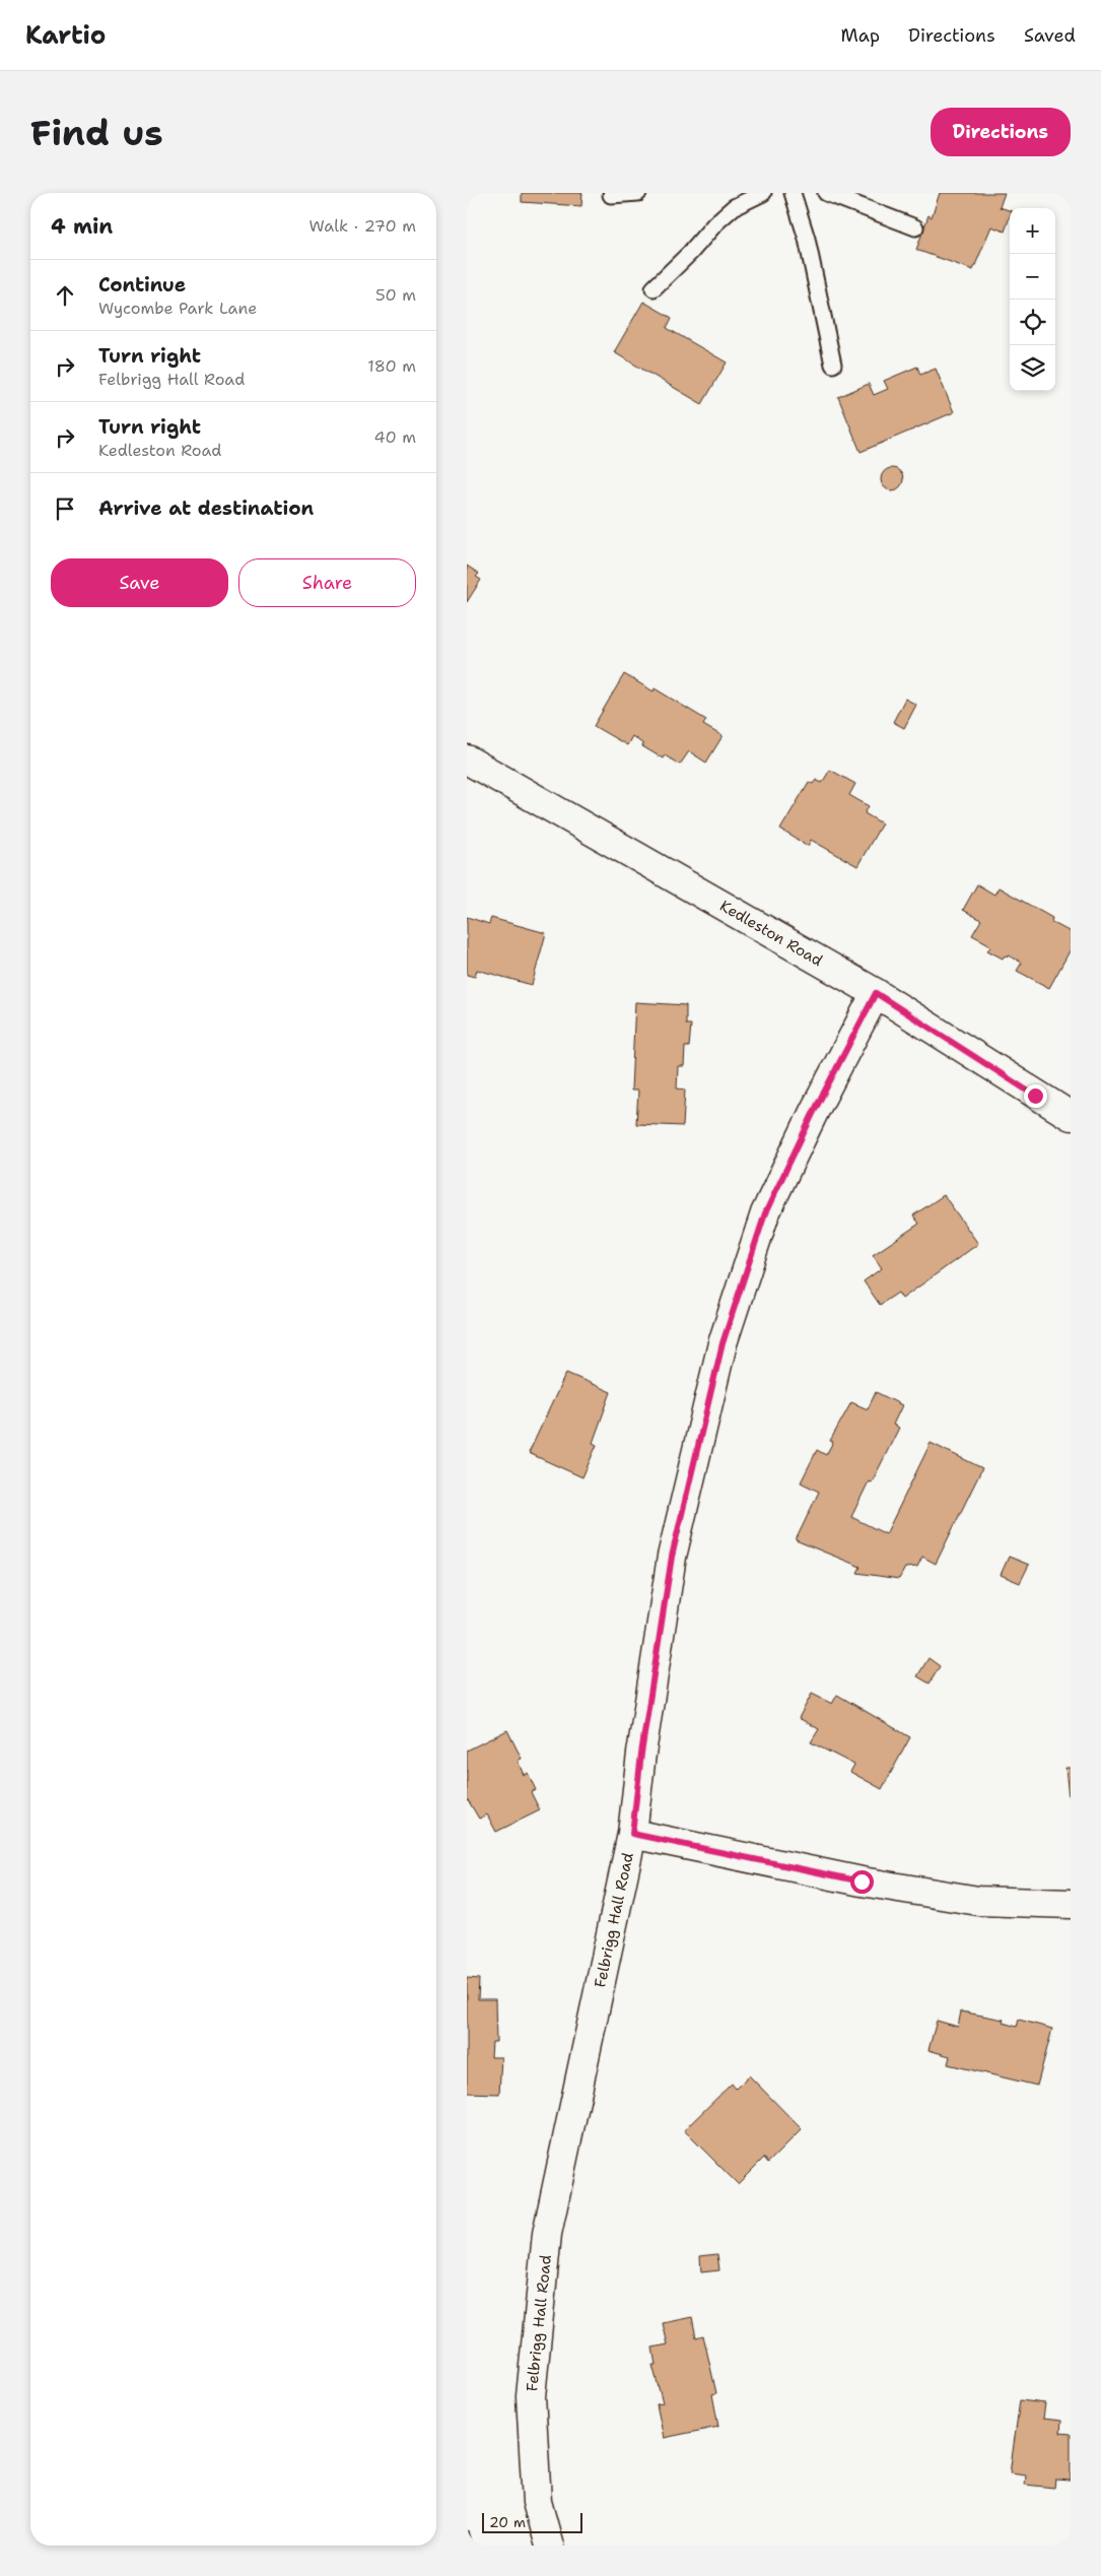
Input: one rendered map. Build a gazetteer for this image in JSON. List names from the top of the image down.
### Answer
{
  "streets": {
    "street": ["Kedleston Road", "Felbrigg Hall Road"]
  },
  "crossings": [
    ["Kedleston Road", "Felbrigg Hall Road"]
  ],
  "scale_bar": "20 m",
  "page": {
    "header": "Kartio",
    "nav": ["Map", "Directions", "Saved"],
    "buttons": [
      "Directions",
      ["Save", "Share"]
    ],
    "title": "Find us",
    "heading": ["4 min", "Walk · 270 m"],
    "map_buttons": ["+", "−"],
    "list": [
      ["Continue", "Wycombe Park Lane", "50 m"],
      ["Turn right", "Felbrigg Hall Road", "180 m"],
      ["Turn right", "Kedleston Road", "40 m"],
      "Arrive at destination"
    ],
    "scale": "20 m"
  }
}
